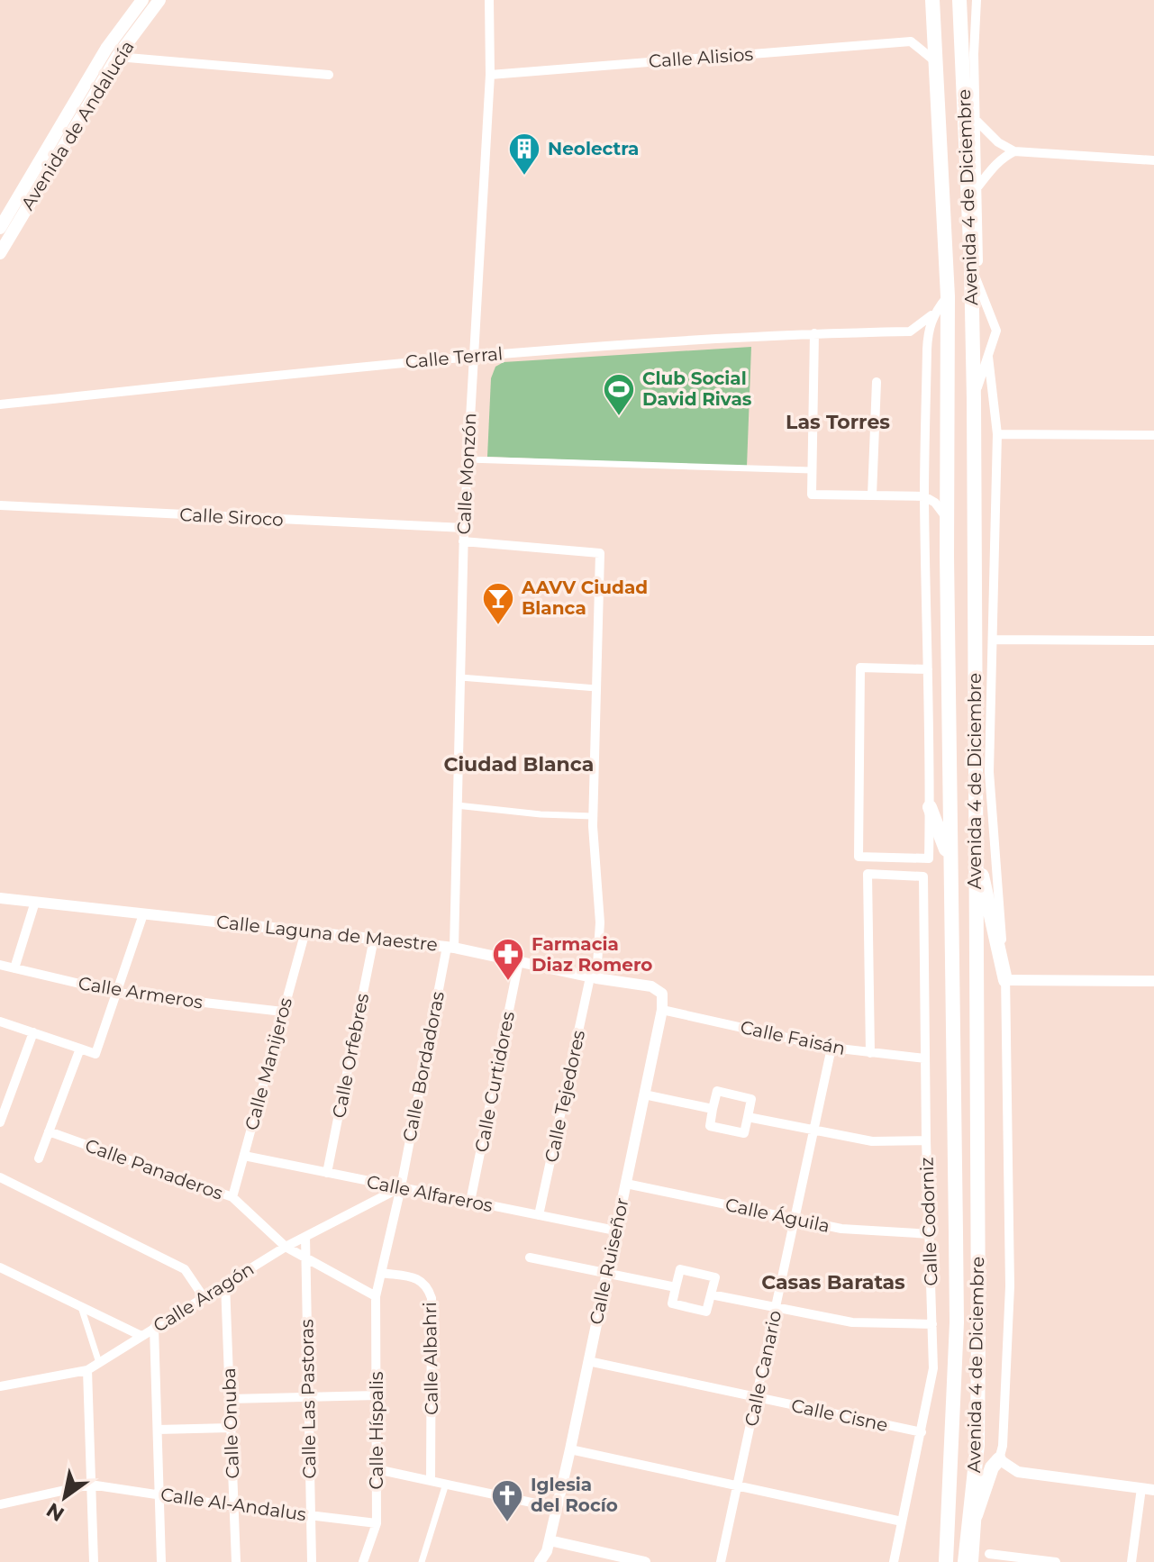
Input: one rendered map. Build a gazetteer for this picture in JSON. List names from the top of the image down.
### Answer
{
  "streets": {
    "main road": ["Avenida de Andalucía", "Avenida 4 de Diciembre"],
    "street": [
      "Calle Alisios",
      "Calle Terral",
      "Calle Monzón",
      "Calle Siroco",
      "Calle Laguna de Maestre",
      "Calle Armeros",
      "Calle Faisán",
      "Calle Orfebres",
      "Calle Manijeros",
      "Calle Bordadoras",
      "Calle Curtidores",
      "Calle Tejedores",
      "Calle Panaderos",
      "Calle Alfareros",
      "Calle Águila",
      "Calle Codorniz",
      "Calle Ruiseñor",
      "Calle Aragón",
      "Calle Albahri",
      "Calle Canario",
      "Calle Las Pastoras",
      "Calle Cisne",
      "Calle Onuba",
      "Calle Híspalis",
      "Calle Al-Andalus"
    ]
  },
  "crossings": [
    ["Calle Alisios", "Avenida 4 de Diciembre"],
    ["Calle Alisios", "Calle Monzón"],
    ["Calle Terral", "Calle Monzón"],
    ["Calle Monzón", "Calle Siroco"],
    ["Calle Monzón", "Calle Laguna de Maestre"],
    ["Calle Monzón", "Calle Bordadoras"],
    ["Calle Monzón", "Calle Tejedores"],
    ["Calle Laguna de Maestre", "Calle Faisán"],
    ["Calle Laguna de Maestre", "Calle Orfebres"],
    ["Calle Laguna de Maestre", "Calle Manijeros"],
    ["Calle Laguna de Maestre", "Calle Bordadoras"],
    ["Calle Laguna de Maestre", "Calle Curtidores"],
    ["Calle Laguna de Maestre", "Calle Tejedores"],
    ["Calle Laguna de Maestre", "Calle Ruiseñor"],
    ["Calle Armeros", "Calle Manijeros"],
    ["Calle Faisán", "Calle Codorniz"],
    ["Calle Faisán", "Calle Ruiseñor"],
    ["Calle Faisán", "Calle Canario"],
    ["Calle Orfebres", "Calle Alfareros"],
    ["Calle Manijeros", "Calle Panaderos"],
    ["Calle Manijeros", "Calle Alfareros"],
    ["Calle Bordadoras", "Calle Alfareros"],
    ["Calle Bordadoras", "Calle Aragón"],
    ["Calle Bordadoras", "Calle Albahri"],
    ["Calle Bordadoras", "Calle Híspalis"],
    ["Calle Curtidores", "Calle Alfareros"],
    ["Calle Tejedores", "Calle Alfareros"],
    ["Calle Panaderos", "Calle Aragón"],
    ["Calle Panaderos", "Calle Las Pastoras"],
    ["Calle Panaderos", "Calle Híspalis"],
    ["Calle Alfareros", "Calle Ruiseñor"],
    ["Calle Alfareros", "Calle Aragón"],
    ["Calle Águila", "Calle Codorniz"],
    ["Calle Águila", "Calle Ruiseñor"],
    ["Calle Águila", "Calle Canario"],
    ["Calle Codorniz", "Calle Cisne"],
    ["Calle Ruiseñor", "Calle Cisne"],
    ["Calle Aragón", "Calle Las Pastoras"],
    ["Calle Aragón", "Calle Onuba"],
    ["Calle Albahri", "Calle Híspalis"],
    ["Calle Canario", "Calle Cisne"],
    ["Calle Las Pastoras", "Calle Al-Andalus"],
    ["Calle Onuba", "Calle Al-Andalus"],
    ["Calle Híspalis", "Calle Al-Andalus"]
  ],
  "districts": ["Las Torres", "Ciudad Blanca", "Casas Baratas"],
  "places": {
    "building": ["Neolectra"],
    "sports": ["Club Social David Rivas"],
    "bar": ["AAVV Ciudad Blanca"],
    "pharmacy": ["Farmacia Diaz Romero"],
    "church": ["Iglesia del Rocío"]
  },
  "north": "bottom left"
}
